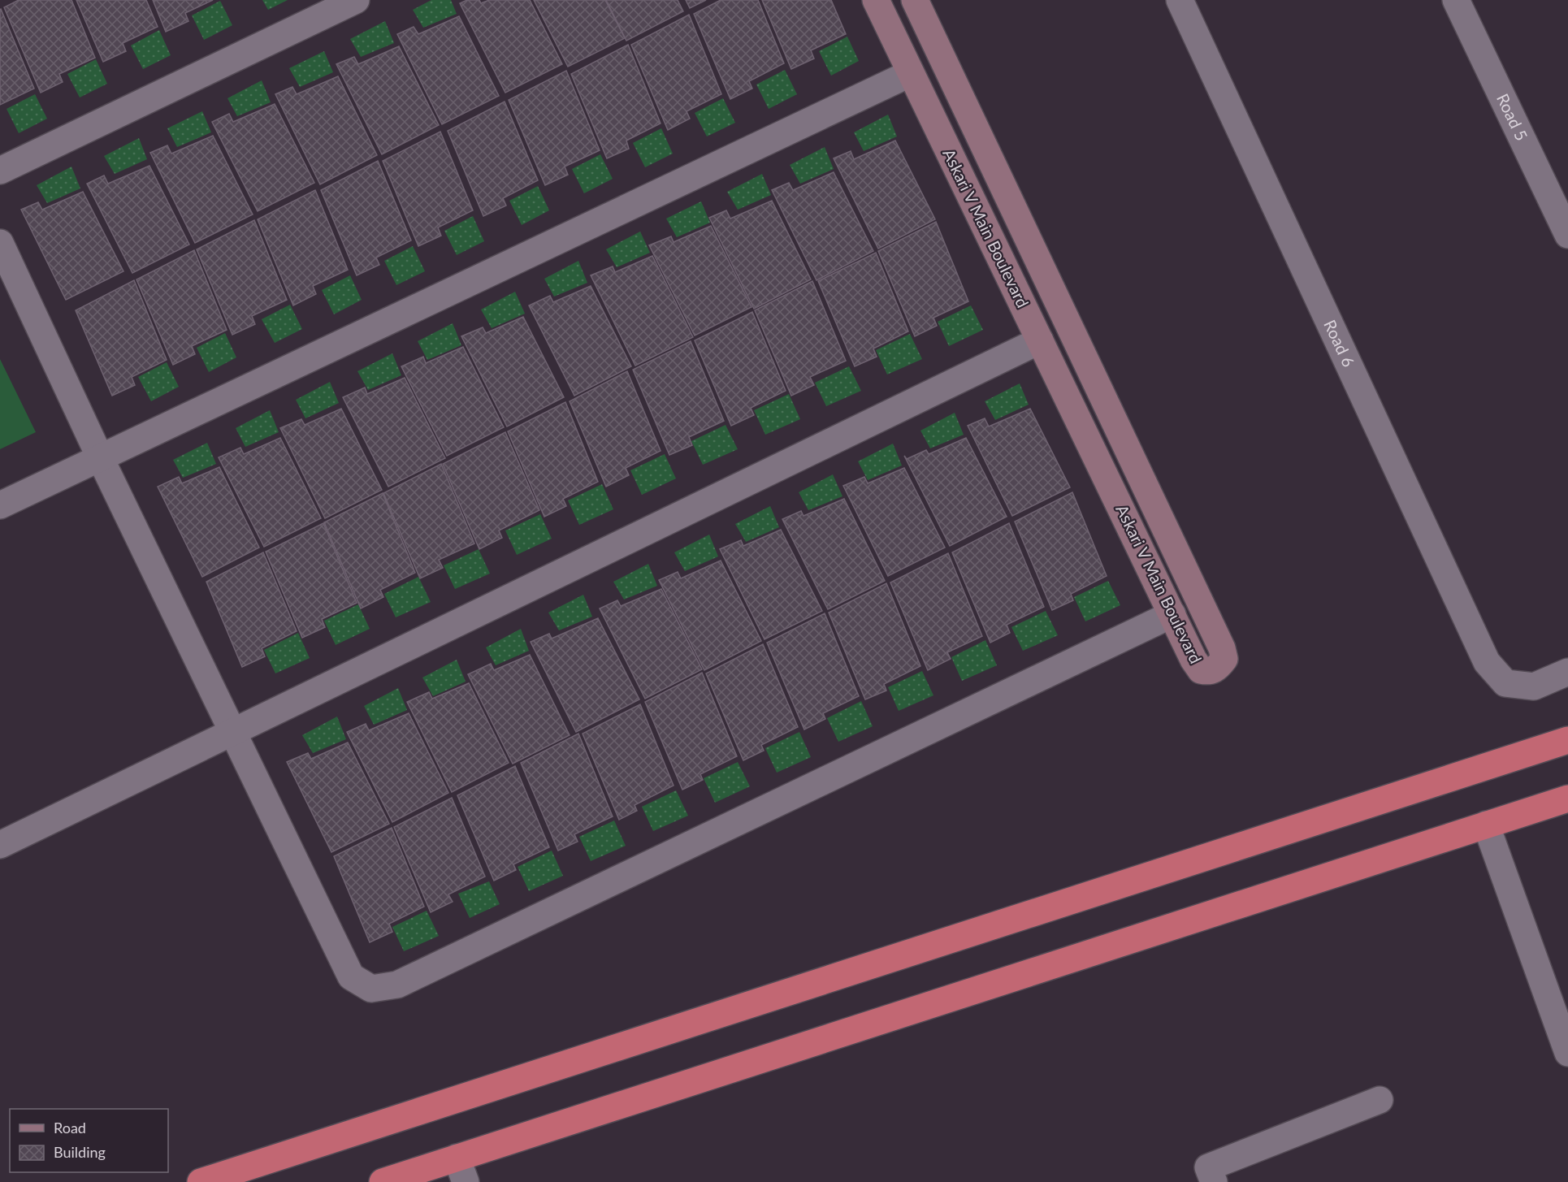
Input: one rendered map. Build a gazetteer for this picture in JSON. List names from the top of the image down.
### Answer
{
  "streets": {
    "street": ["Road 5", "Askari V Main Boulevard", "Road 6"]
  },
  "legend": ["Road", "Building"]
}
